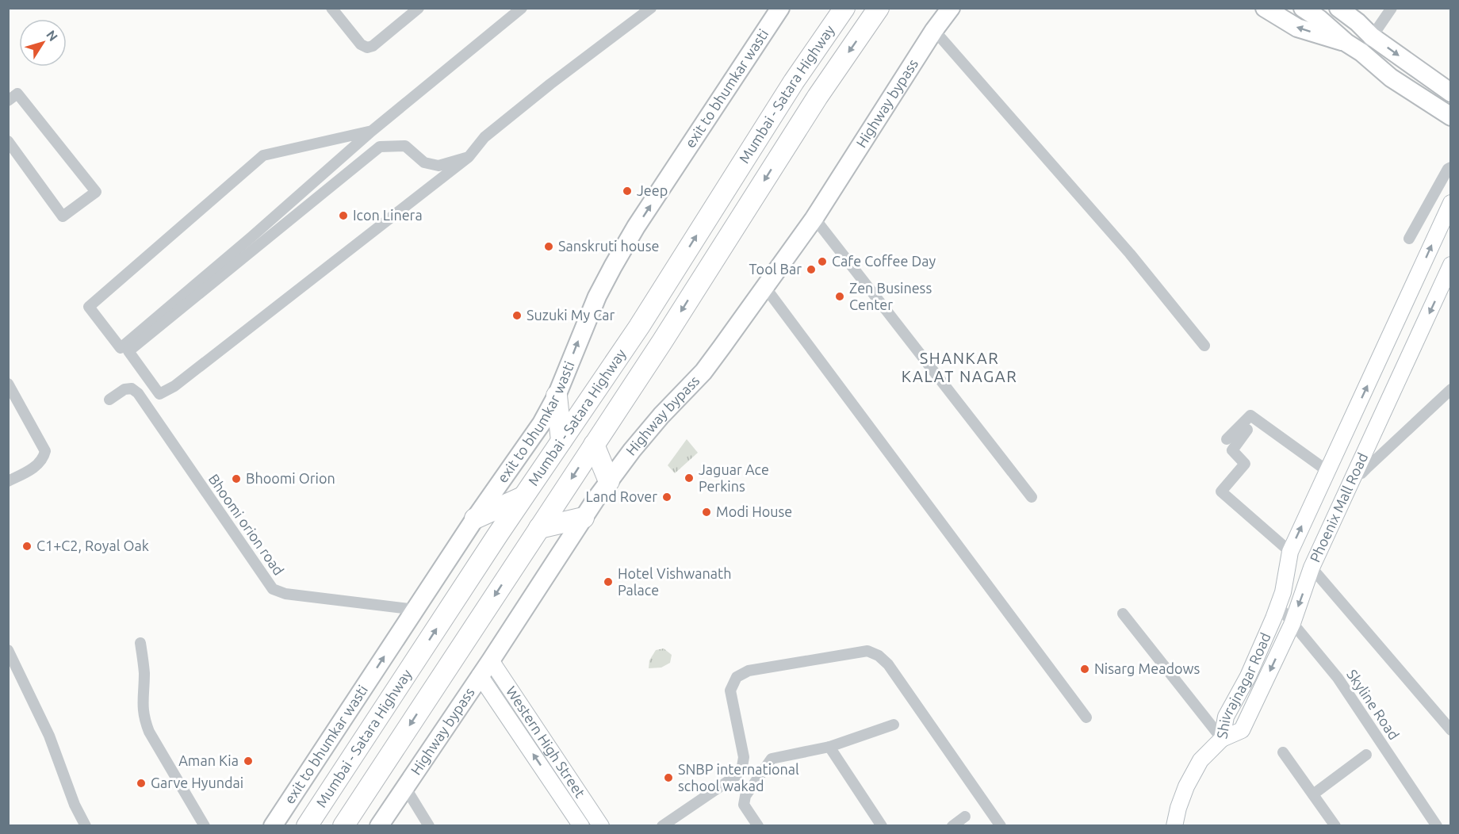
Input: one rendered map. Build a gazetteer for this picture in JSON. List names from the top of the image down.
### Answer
{
  "streets": {
    "highway": ["Mumbai - Satara Highway"],
    "main road": ["exit to bhumkar wasti", "Highway bypass"],
    "street": [
      "Phoenix Mall Road",
      "Bhoomi orion road",
      "Shivrajnagar Road",
      "Skyline Road",
      "Western High Street"
    ]
  },
  "crossings": [
    ["exit to bhumkar wasti", "Bhoomi orion road"],
    ["Highway bypass", "Western High Street"],
    ["Phoenix Mall Road", "Shivrajnagar Road"],
    ["Phoenix Mall Road", "Skyline Road"],
    ["Shivrajnagar Road", "Skyline Road"]
  ],
  "one_way": ["exit to bhumkar wasti"],
  "districts": ["SHANKAR KALAT NAGAR"],
  "places": [
    "Jeep",
    "Icon Linera",
    "Sanskruti house",
    "Cafe Coffee Day",
    "Tool Bar",
    "Zen Business Center",
    "Suzuki My Car",
    "Jaguar Ace Perkins",
    "Bhoomi Orion",
    "Land Rover",
    "Modi House",
    "C1+C2, Royal Oak",
    "Hotel Vishwanath Palace",
    "Nisarg Meadows",
    "Aman Kia",
    "SNBP international school wakad",
    "Garve Hyundai"
  ],
  "north": "top right"
}
